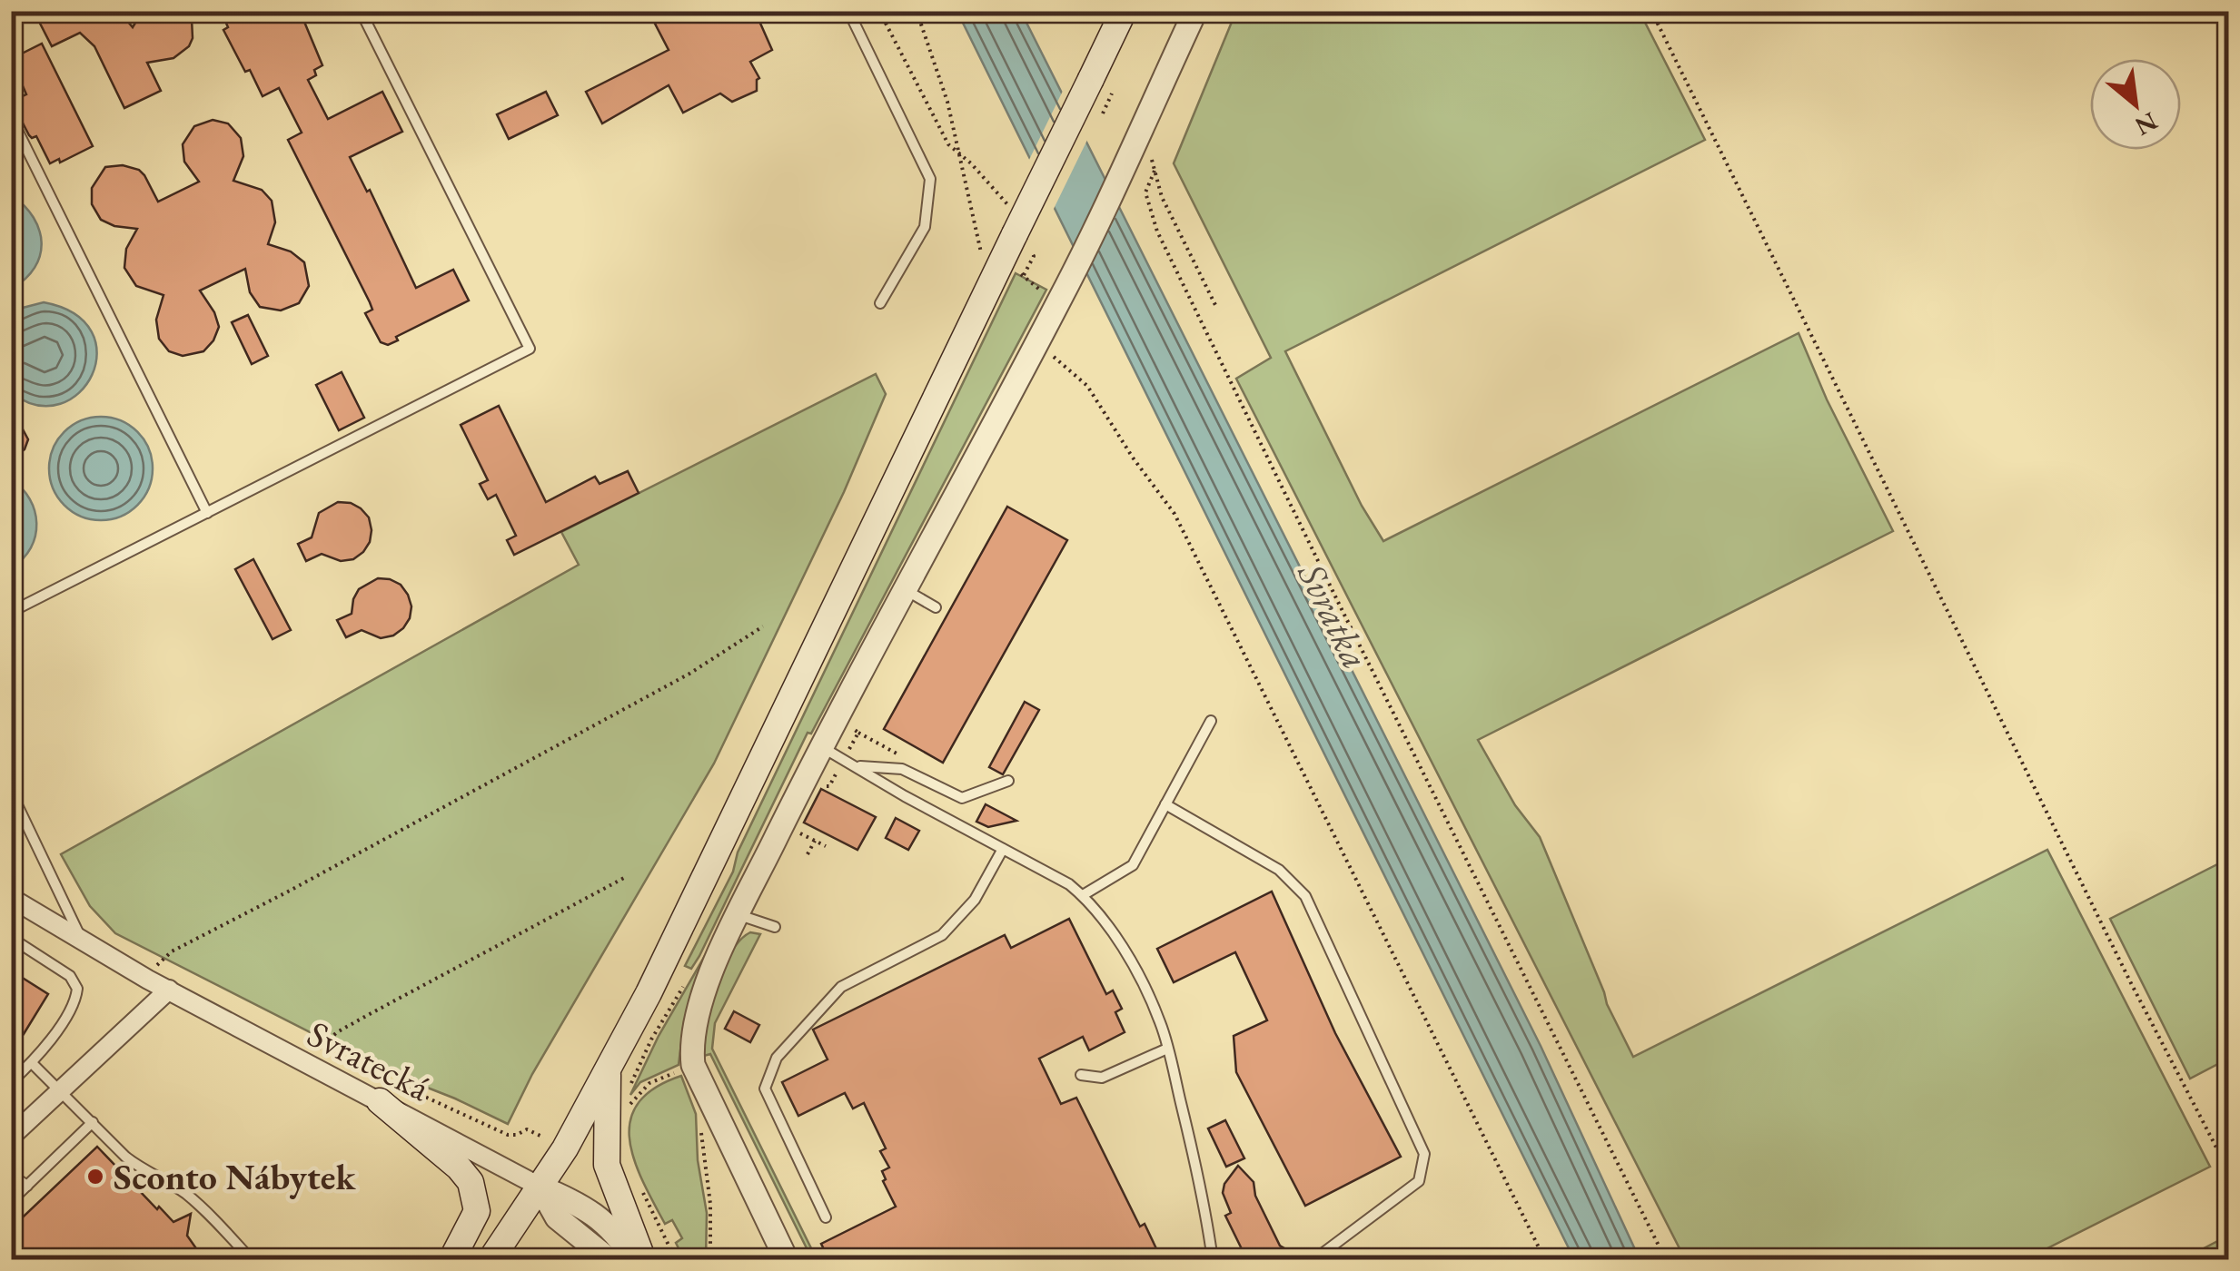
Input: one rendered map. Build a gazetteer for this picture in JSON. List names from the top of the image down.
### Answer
{
  "streets": {
    "street": ["Svratecká"]
  },
  "water": ["Svratka"],
  "places": ["Sconto Nábytek"],
  "north": "bottom right"
}
